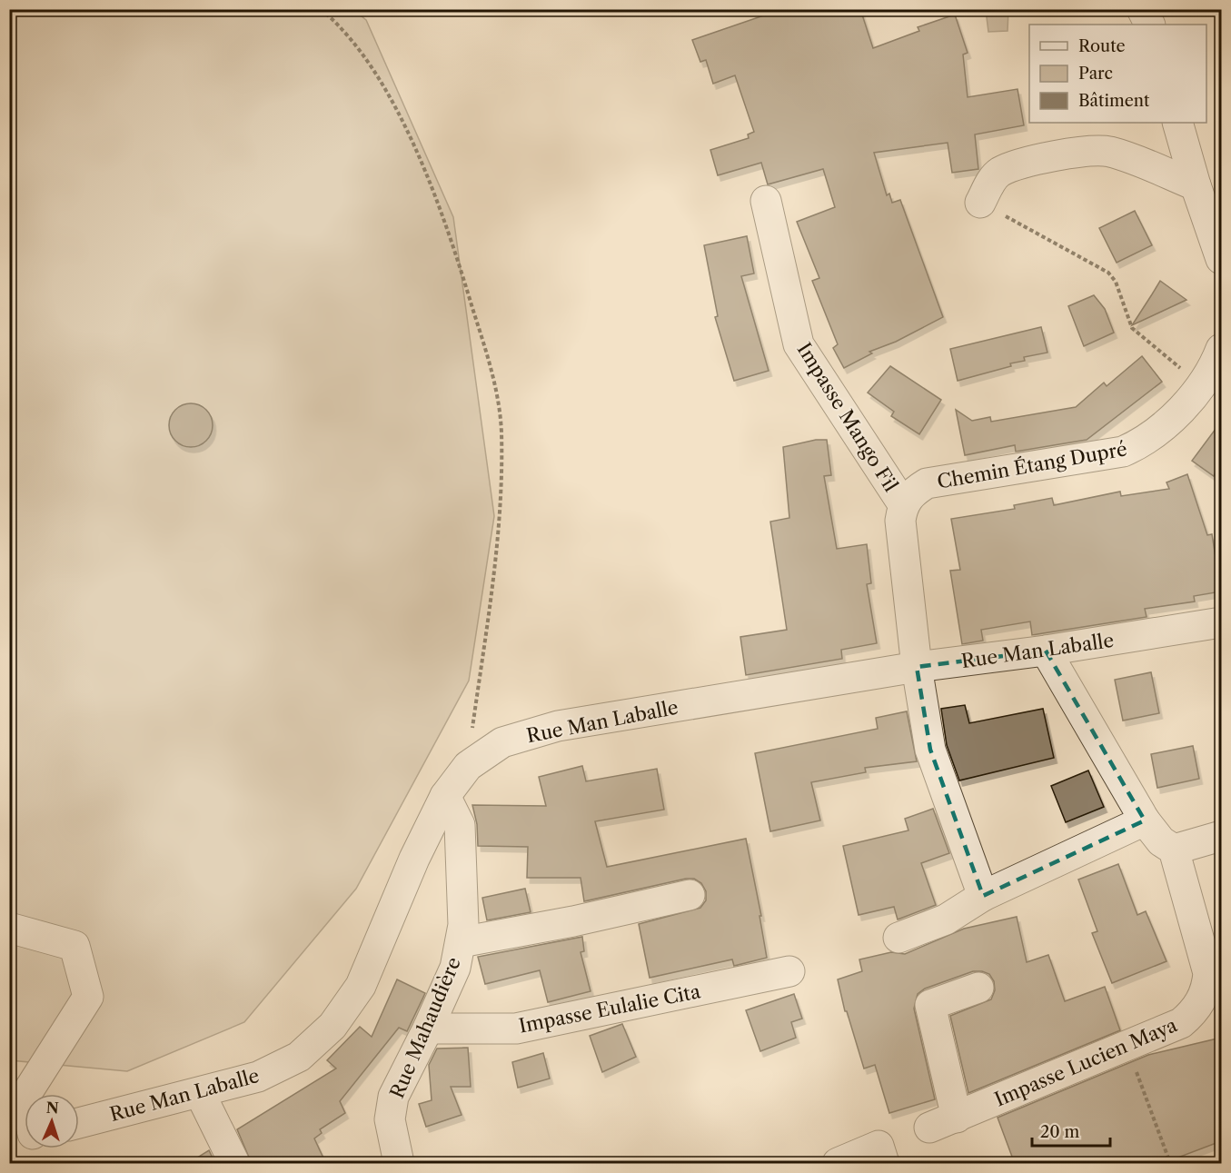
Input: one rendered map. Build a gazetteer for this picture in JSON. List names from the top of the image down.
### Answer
{
  "streets": {
    "street": [
      "Impasse Mango Fil",
      "Chemin Étang Dupré",
      "Rue Man Laballe",
      "Impasse Eulalie Cita",
      "Rue Mahaudière",
      "Impasse Lucien Maya"
    ]
  },
  "crossings": [
    ["Impasse Mango Fil", "Chemin Étang Dupré"],
    ["Rue Man Laballe", "Rue Mahaudière"],
    ["Impasse Eulalie Cita", "Rue Mahaudière"]
  ],
  "legend": ["Route", "Parc", "Bâtiment"],
  "scale_bar": "20 m",
  "north": "top"
}
